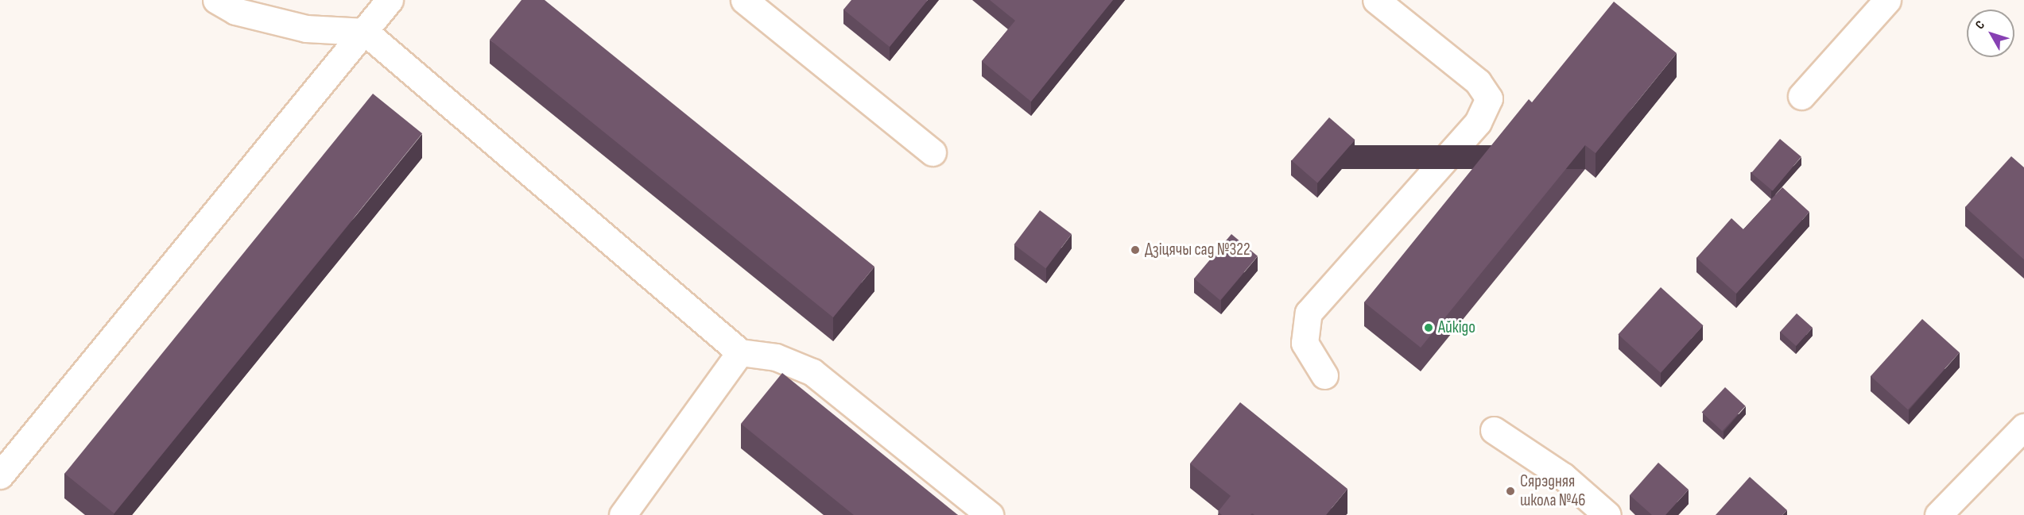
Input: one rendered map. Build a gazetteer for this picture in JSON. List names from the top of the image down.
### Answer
{
  "places": ["Дзіцячы сад №322", "Айкідо", "Сярэдняя школа №46"],
  "north": "top left"
}
